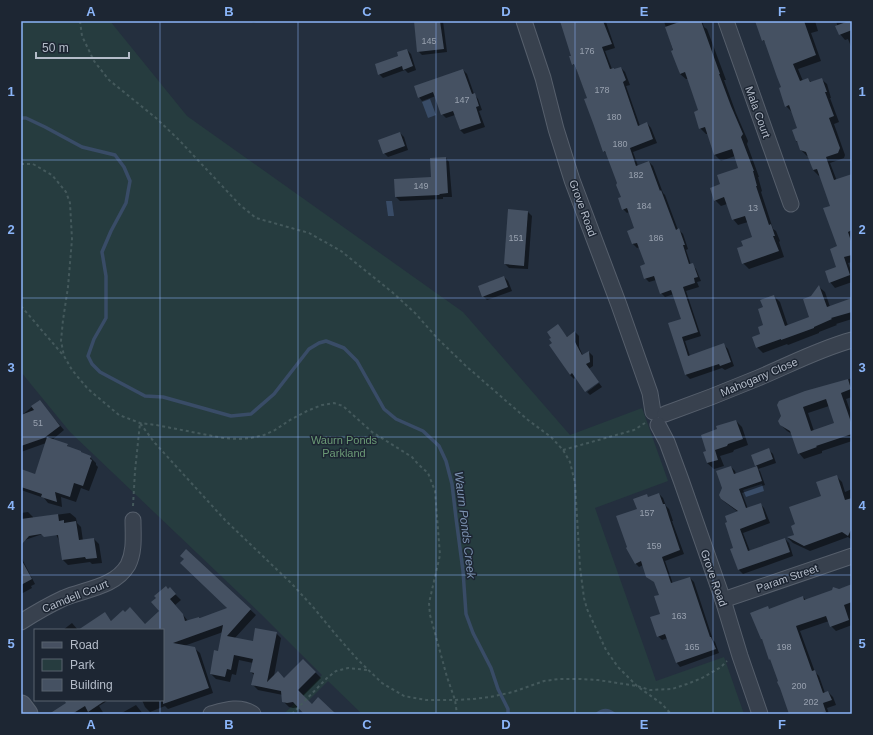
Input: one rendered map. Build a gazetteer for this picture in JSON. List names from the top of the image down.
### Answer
{
  "streets": {
    "street": [
      "Mala Court",
      "Grove Road",
      "Mahogany Close",
      "Param Street",
      "Camdell Court"
    ]
  },
  "crossings": [
    ["Grove Road", "Mahogany Close"],
    ["Grove Road", "Param Street"]
  ],
  "water": ["Waurn Ponds Creek"],
  "parks": ["Waurn Ponds Parkland"],
  "house_numbers": [
    "145",
    "176",
    "178",
    "147",
    "180",
    "180",
    "182",
    "149",
    "184",
    "13",
    "151",
    "186",
    "51",
    "157",
    "159",
    "163",
    "165",
    "198",
    "200",
    "202"
  ],
  "legend": ["Road", "Park", "Building"],
  "scale_bar": "50 m",
  "grid": {
    "columns": [
      "A",
      "B",
      "C",
      "D",
      "E",
      "F"
    ],
    "rows": [
      "1",
      "2",
      "3",
      "4",
      "5"
    ]
  }
}
